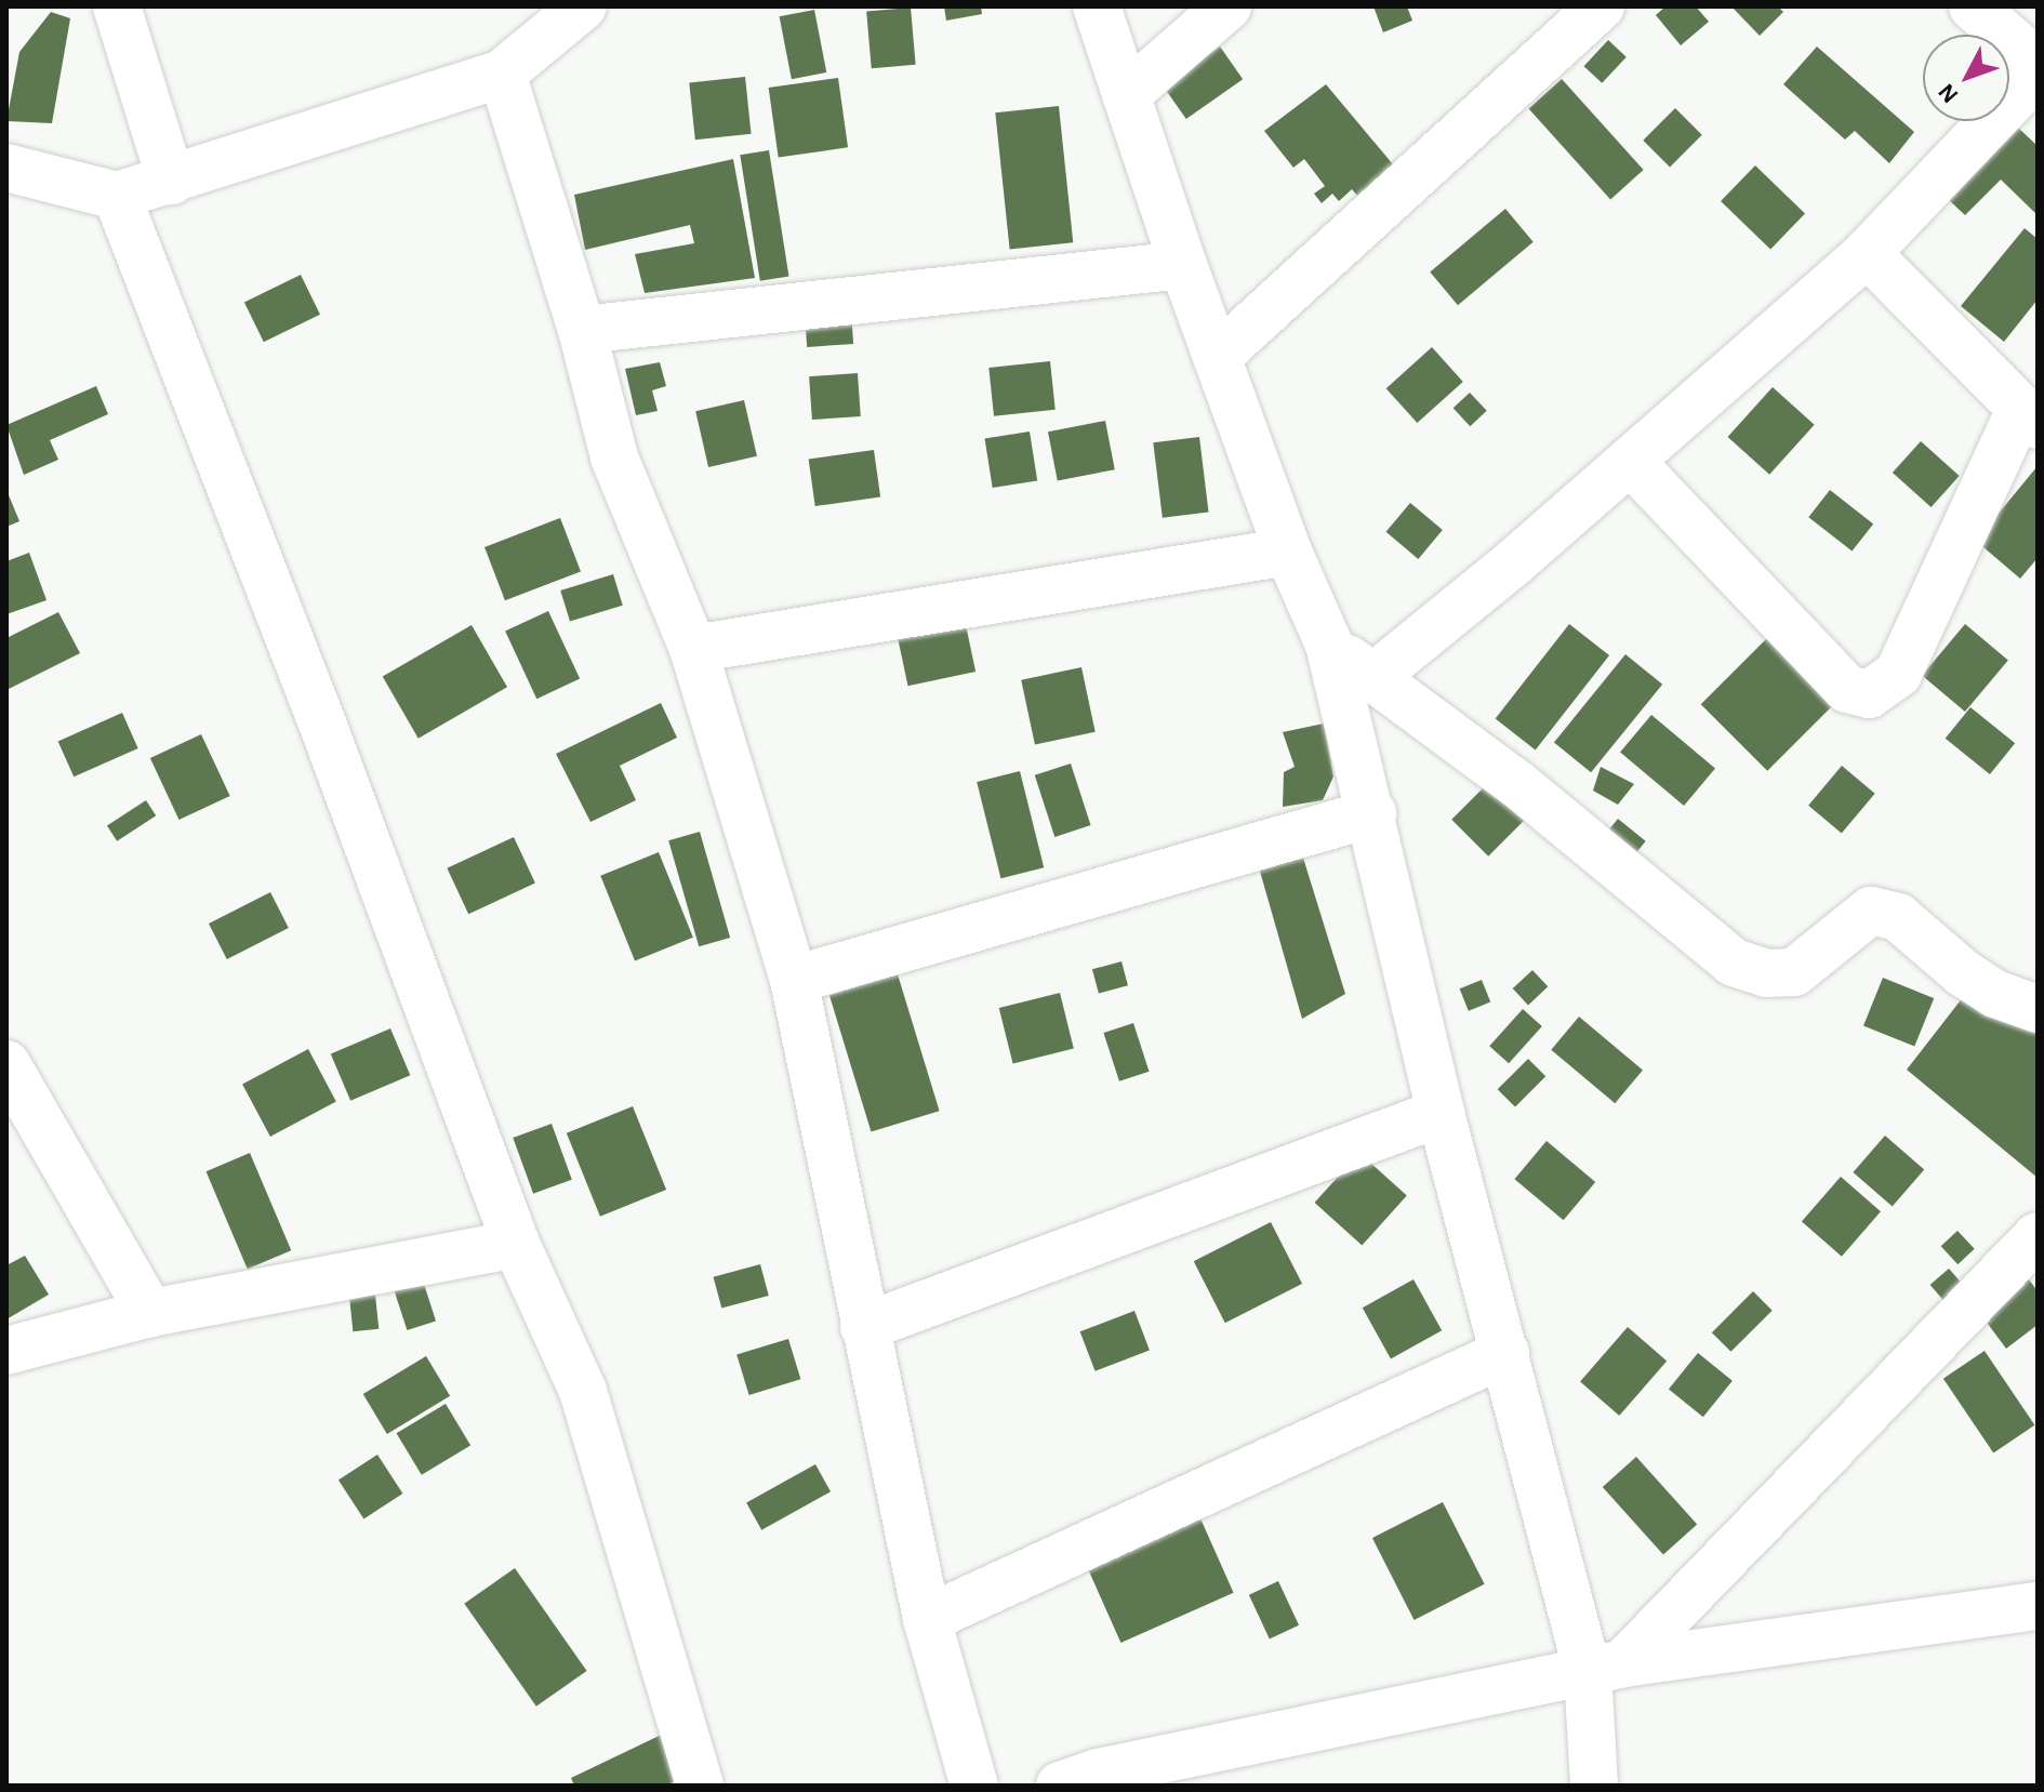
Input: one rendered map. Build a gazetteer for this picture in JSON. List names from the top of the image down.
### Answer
{
  "north": "bottom left"
}
